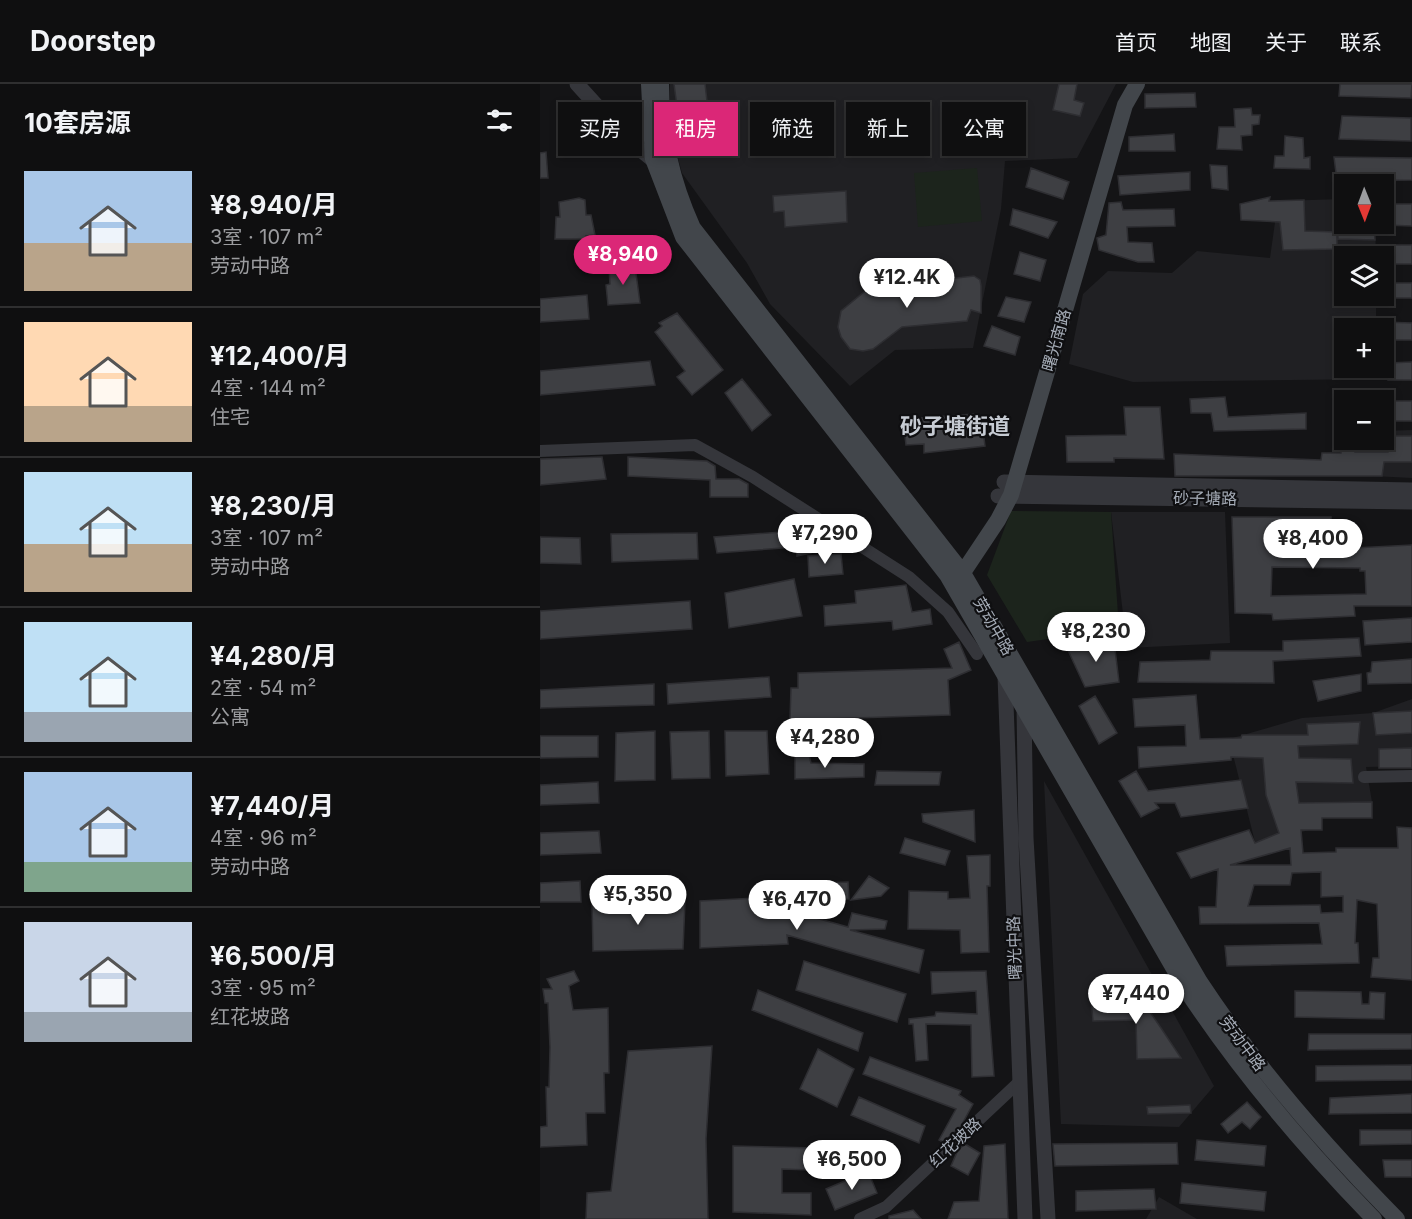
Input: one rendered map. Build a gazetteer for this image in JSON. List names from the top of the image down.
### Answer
{
  "streets": {
    "main road": ["曙光南路", "劳动中路"],
    "street": ["砂子塘路", "曙光中路", "红花坡路"]
  },
  "crossings": [
    ["曙光南路", "砂子塘路"],
    ["曙光南路", "劳动中路"],
    ["劳动中路", "曙光中路"],
    ["曙光中路", "红花坡路"]
  ],
  "districts": ["砂子塘街道"],
  "north": "bottom",
  "page": {
    "header": "Doorstep",
    "nav": [
      "首页",
      "地图",
      "关于",
      "联系"
    ],
    "heading": "10套房源",
    "chip": [
      "买房",
      "租房",
      "筛选",
      "新上",
      "公寓"
    ],
    "list": [
      {
        "name": "¥8,940/月",
        "note": "3室 · 107 m² · 劳动中路"
      },
      {
        "name": "¥12,400/月",
        "note": "4室 · 144 m² · 住宅"
      },
      {
        "name": "¥8,230/月",
        "note": "3室 · 107 m² · 劳动中路"
      },
      {
        "name": "¥4,280/月",
        "note": "2室 · 54 m² · 公寓"
      },
      {
        "name": "¥7,440/月",
        "note": "4室 · 96 m² · 劳动中路"
      },
      {
        "name": "¥6,500/月",
        "note": "3室 · 95 m² · 红花坡路"
      }
    ],
    "map_buttons": ["+", "−"],
    "price": [
      "¥8,940",
      "¥12.4K",
      "¥7,290",
      "¥8,400",
      "¥8,230",
      "¥4,280",
      "¥5,350",
      "¥6,470",
      "¥7,440",
      "¥6,500"
    ]
  }
}
